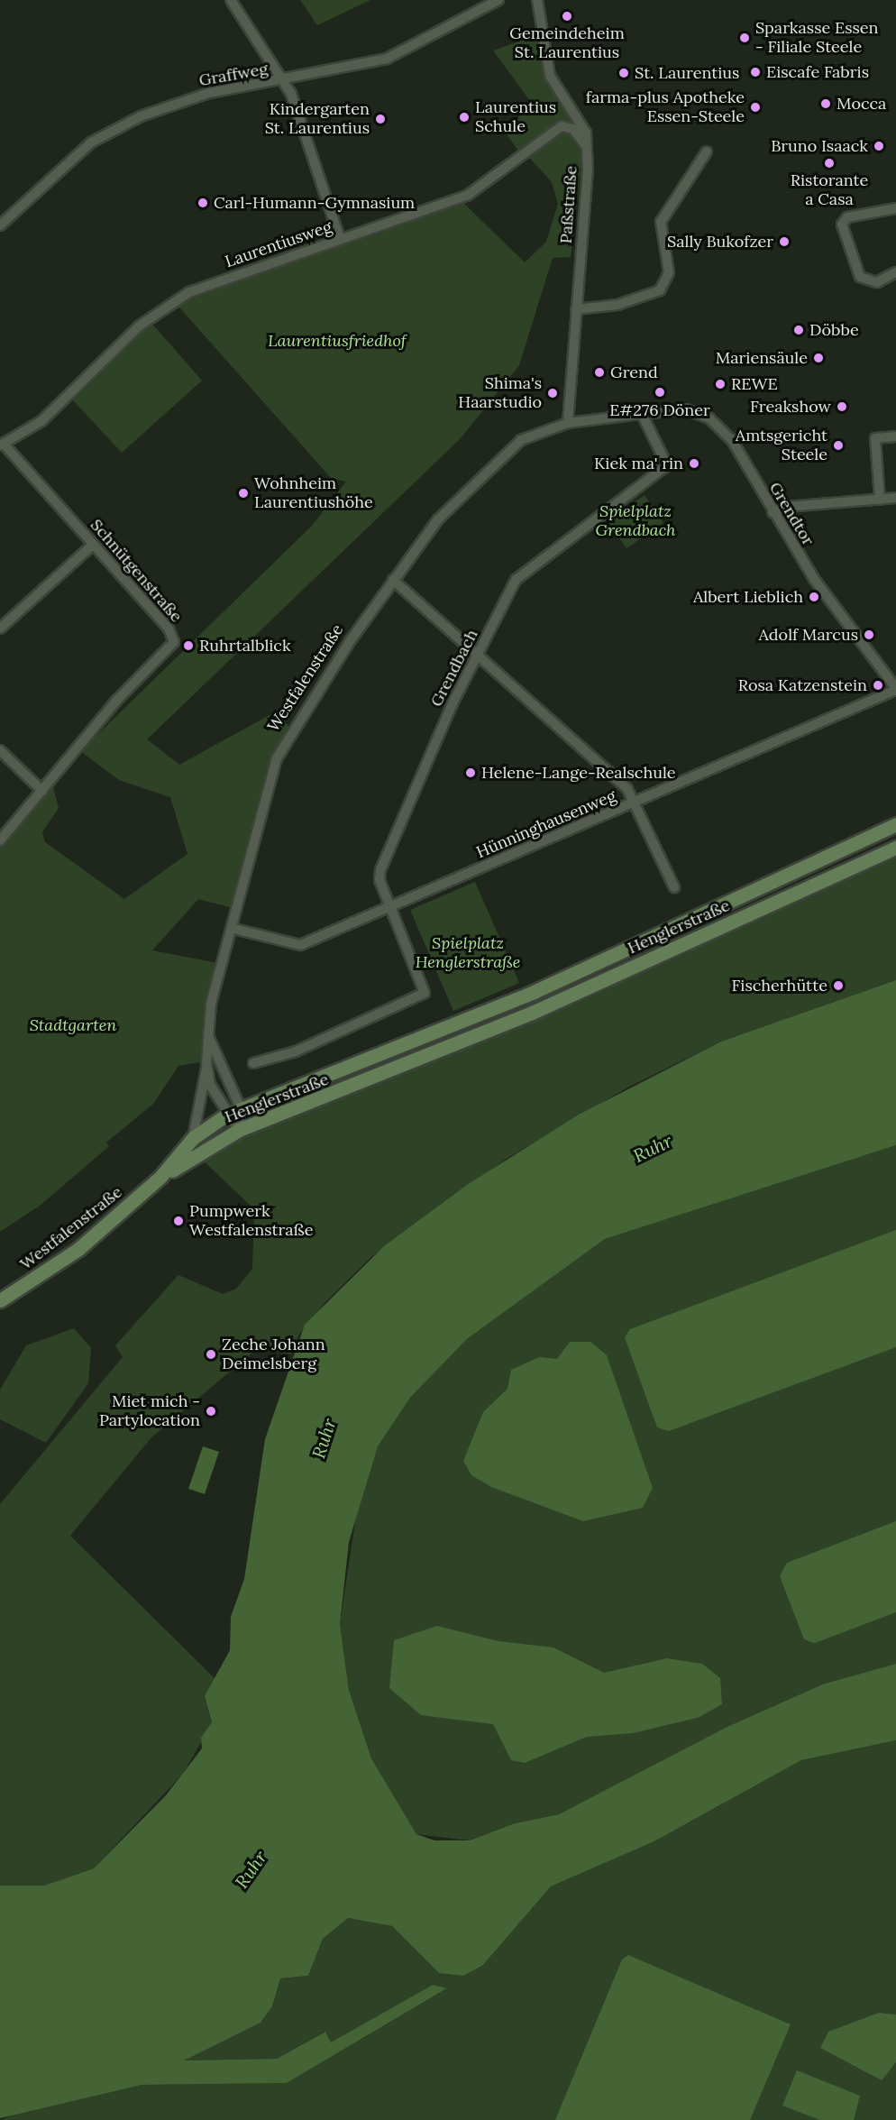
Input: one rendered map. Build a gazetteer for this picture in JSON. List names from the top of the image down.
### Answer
{
  "streets": {
    "main road": ["Westfalenstraße", "Henglerstraße"],
    "street": [
      "Graffweg",
      "Paßstraße",
      "Laurentiusweg",
      "Grendtor",
      "Schnütgenstraße",
      "Grendbach",
      "Hünninghausenweg"
    ]
  },
  "crossings": [
    ["Paßstraße", "Laurentiusweg"],
    ["Paßstraße", "Grendtor"],
    ["Paßstraße", "Westfalenstraße"],
    ["Laurentiusweg", "Schnütgenstraße"],
    ["Grendtor", "Grendbach"],
    ["Grendtor", "Westfalenstraße"],
    ["Grendtor", "Hünninghausenweg"],
    ["Grendbach", "Hünninghausenweg"],
    ["Westfalenstraße", "Hünninghausenweg"],
    ["Westfalenstraße", "Henglerstraße"]
  ],
  "water": ["Ruhr"],
  "parks": [
    "Laurentiusfriedhof",
    "Spielplatz Grendbach",
    "Spielplatz Henglerstraße",
    "Stadtgarten"
  ],
  "places": [
    "Gemeindeheim St. Laurentius",
    "Sparkasse Essen - Filiale Steele",
    "Eiscafe Fabris",
    "St. Laurentius",
    "Mocca",
    "farma-plus Apotheke Essen-Steele",
    "Laurentius Schule",
    "Kindergarten St. Laurentius",
    "Bruno Isaack",
    "Ristorante a Casa",
    "Carl-Humann-Gymnasium",
    "Sally Bukofzer",
    "Döbbe",
    "Mariensäule",
    "Grend",
    "REWE",
    "E#276 Döner",
    "Shima's Haarstudio",
    "Freakshow",
    "Amtsgericht Steele",
    "Kiek ma' rin",
    "Wohnheim Laurentiushöhe",
    "Albert Lieblich",
    "Adolf Marcus",
    "Ruhrtalblick",
    "Rosa Katzenstein",
    "Helene-Lange-Realschule",
    "Fischerhütte",
    "Pumpwerk Westfalenstraße",
    "Zeche Johann Deimelsberg",
    "Miet mich - Partylocation"
  ]
}
